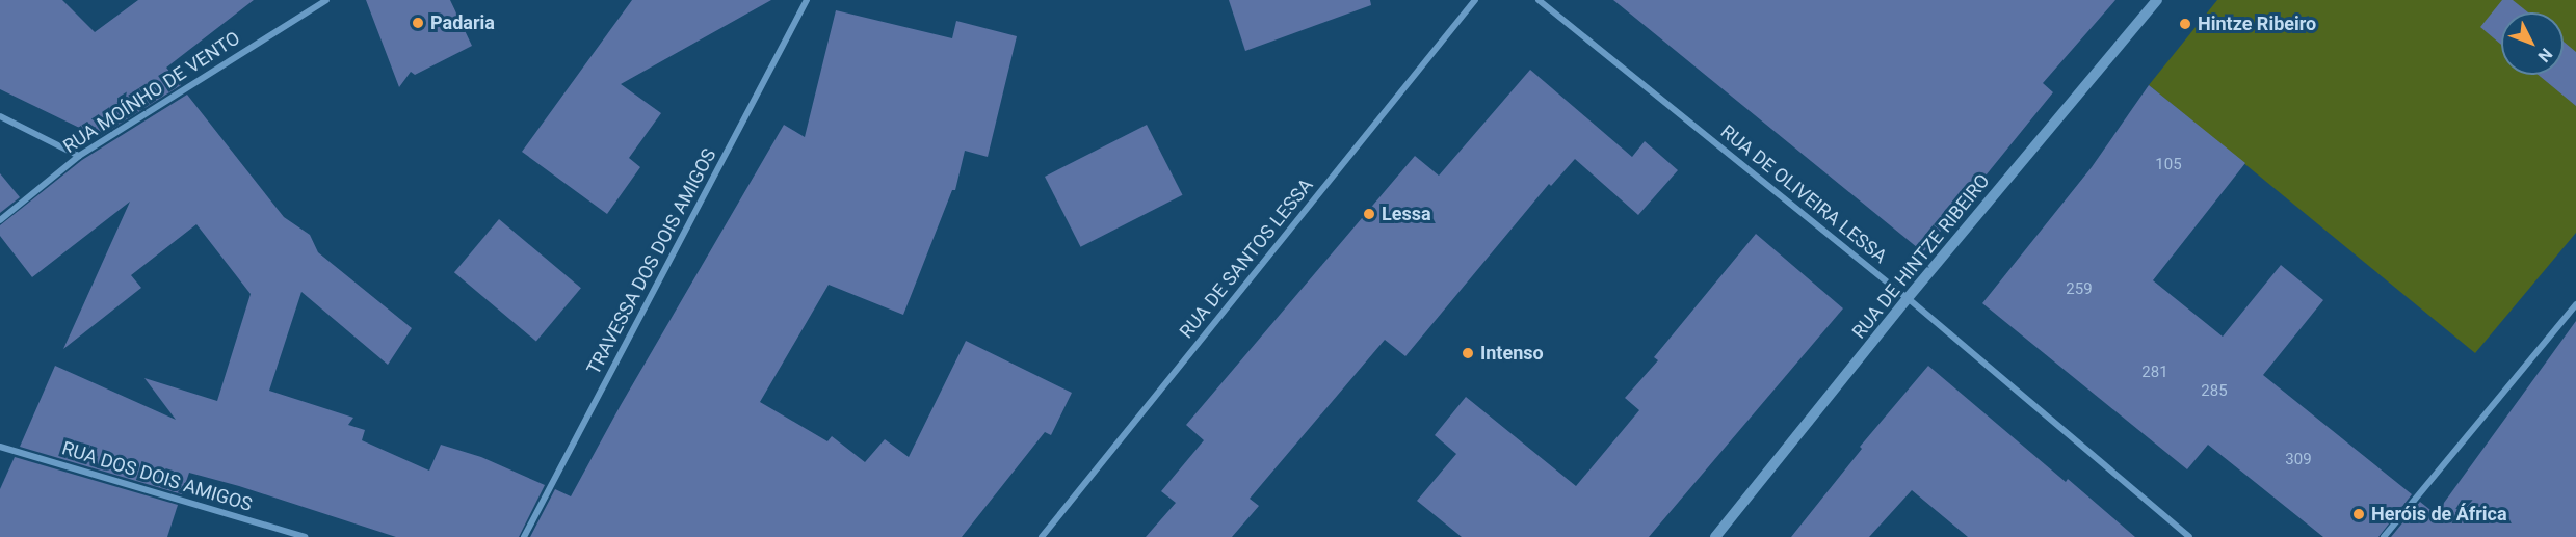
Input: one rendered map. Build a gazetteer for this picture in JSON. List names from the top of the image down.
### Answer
{
  "streets": {
    "street": [
      "RUA MOÍNHO DE VENTO",
      "RUA DE OLIVEIRA LESSA",
      "RUA DE HINTZE RIBEIRO",
      "RUA DE SANTOS LESSA",
      "TRAVESSA DOS DOIS AMIGOS",
      "RUA DOS DOIS AMIGOS"
    ]
  },
  "crossings": [
    ["RUA DE OLIVEIRA LESSA", "RUA DE HINTZE RIBEIRO"]
  ],
  "places": [
    "Padaria",
    "Hintze Ribeiro",
    "Lessa",
    "Intenso",
    "Heróis de África"
  ],
  "house_numbers": [
    "105",
    "259",
    "281",
    "285",
    "309"
  ],
  "north": "bottom right"
}
